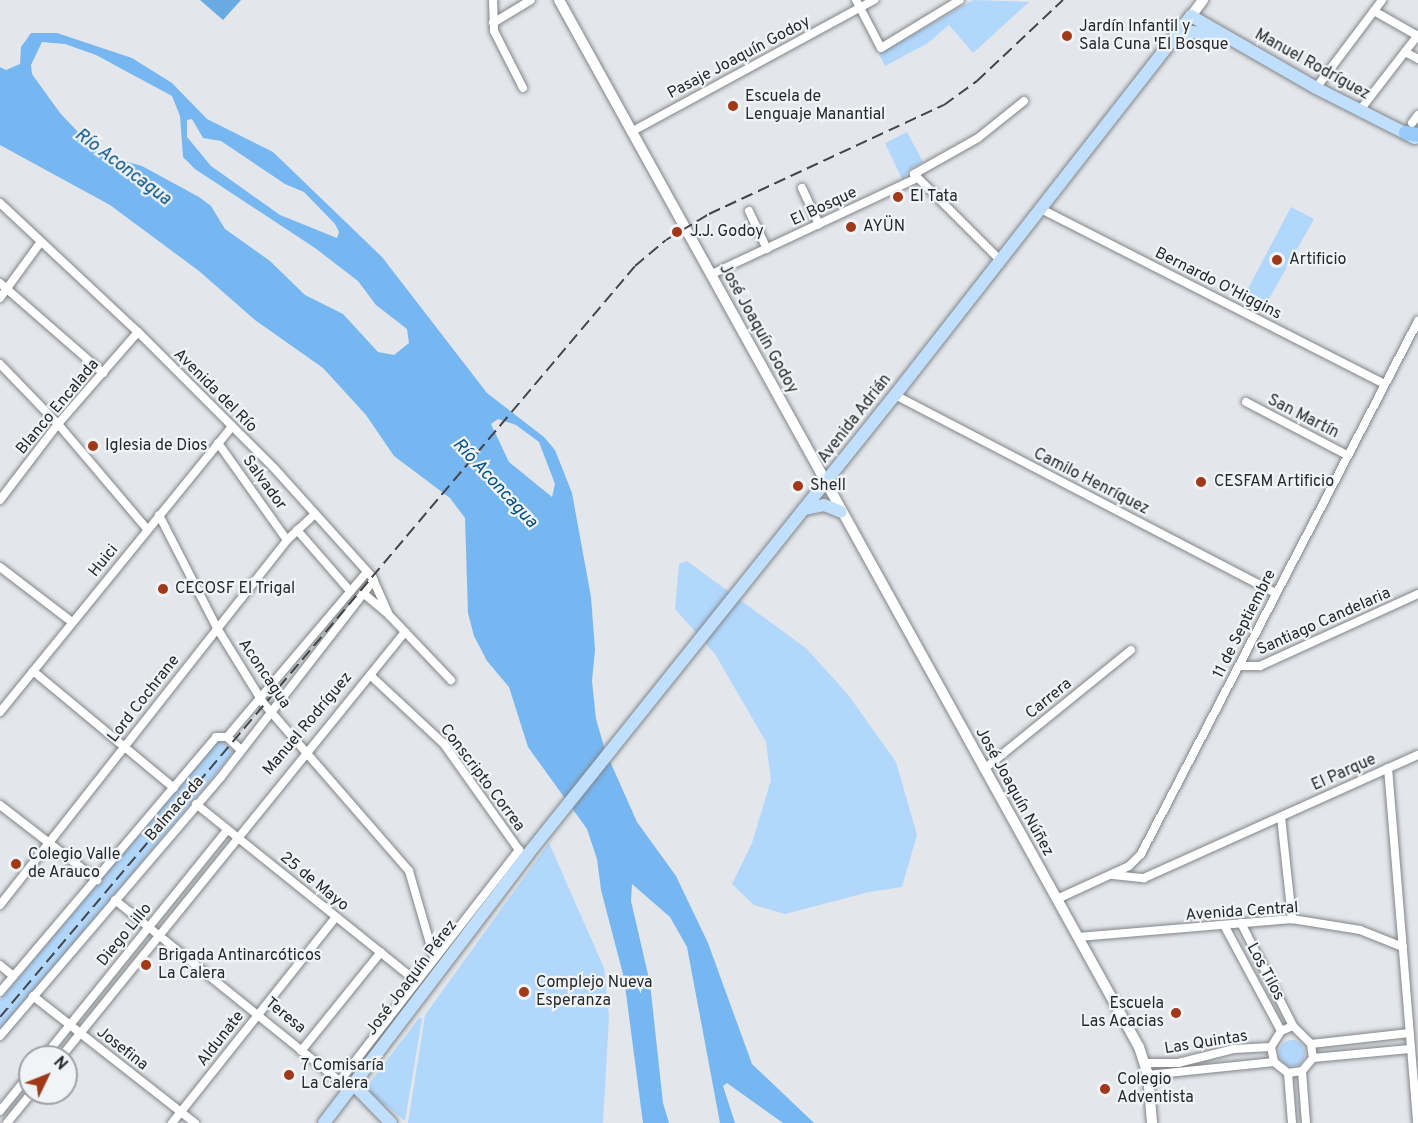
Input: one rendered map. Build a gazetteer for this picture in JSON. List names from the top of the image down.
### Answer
{
  "streets": {
    "main road": [
      "Manuel Rodríguez",
      "Avenida Adrián",
      "José Joaquín Pérez",
      "Teresa"
    ],
    "street": [
      "Pasaje Joaquín Godoy",
      "El Bosque",
      "Bernardo O'Higgins",
      "José Joaquín Godoy",
      "Avenida del Río",
      "Blanco Encalada",
      "San Martín",
      "Camilo Henríquez",
      "Salvador",
      "Huici",
      "Santiago Candelaria",
      "11 de Septiembre",
      "Aconcagua",
      "Lord Cochrane",
      "Carrera",
      "El Parque",
      "Conscripto Correa",
      "José Joaquín Núñez",
      "Balmaceda",
      "25 de Mayo",
      "Avenida Central",
      "Diego Lillo",
      "Los Tilos",
      "Aldunate",
      "Las Quintas",
      "Josefina"
    ]
  },
  "crossings": [
    ["Pasaje Joaquín Godoy", "José Joaquín Godoy"],
    ["Manuel Rodríguez", "Avenida del Río"],
    ["Manuel Rodríguez", "Avenida Adrián"],
    ["Manuel Rodríguez", "Aconcagua"],
    ["Manuel Rodríguez", "Conscripto Correa"],
    ["Manuel Rodríguez", "25 de Mayo"],
    ["Manuel Rodríguez", "Diego Lillo"],
    ["El Bosque", "José Joaquín Godoy"],
    ["Bernardo O'Higgins", "Avenida Adrián"],
    ["Bernardo O'Higgins", "11 de Septiembre"],
    ["José Joaquín Godoy", "Avenida Adrián"],
    ["José Joaquín Godoy", "José Joaquín Núñez"],
    ["Avenida del Río", "Blanco Encalada"],
    ["Avenida del Río", "Huici"],
    ["Avenida del Río", "Lord Cochrane"],
    ["Avenida del Río", "Balmaceda"],
    ["San Martín", "11 de Septiembre"],
    ["Avenida Adrián", "Camilo Henríquez"],
    ["Avenida Adrián", "Conscripto Correa"],
    ["Avenida Adrián", "José Joaquín Núñez"],
    ["Avenida Adrián", "José Joaquín Pérez"],
    ["Camilo Henríquez", "11 de Septiembre"],
    ["Salvador", "Huici"],
    ["Salvador", "Lord Cochrane"],
    ["Huici", "Aconcagua"],
    ["Santiago Candelaria", "11 de Septiembre"],
    ["Aconcagua", "Lord Cochrane"],
    ["Aconcagua", "Balmaceda"],
    ["Aconcagua", "José Joaquín Pérez"],
    ["Carrera", "José Joaquín Núñez"],
    ["Conscripto Correa", "José Joaquín Pérez"],
    ["José Joaquín Núñez", "Avenida Central"],
    ["José Joaquín Núñez", "Las Quintas"],
    ["Balmaceda", "25 de Mayo"],
    ["Balmaceda", "Teresa"],
    ["Balmaceda", "Josefina"],
    ["25 de Mayo", "Diego Lillo"],
    ["25 de Mayo", "José Joaquín Pérez"],
    ["25 de Mayo", "Aldunate"],
    ["Avenida Central", "Los Tilos"],
    ["Diego Lillo", "Teresa"],
    ["Diego Lillo", "Josefina"],
    ["Los Tilos", "Las Quintas"],
    ["José Joaquín Pérez", "Teresa"],
    ["Teresa", "Aldunate"],
    ["Aldunate", "Josefina"]
  ],
  "water": ["Río Aconcagua"],
  "places": [
    "Jardín Infantil y Sala Cuna 'El Bosque",
    "Escuela de Lenguaje Manantial",
    "El Tata",
    "AYÜN",
    "J.J. Godoy",
    "Artificio",
    "Iglesia de Dios",
    "CESFAM Artificio",
    "Shell",
    "CECOSF El Trigal",
    "Colegio Valle de Arauco",
    "Brigada Antinarcóticos La Calera",
    "Complejo Nueva Esperanza",
    "Escuela Las Acacias",
    "7 Comisaría La Calera",
    "Colegio Adventista"
  ],
  "north": "top right"
}
